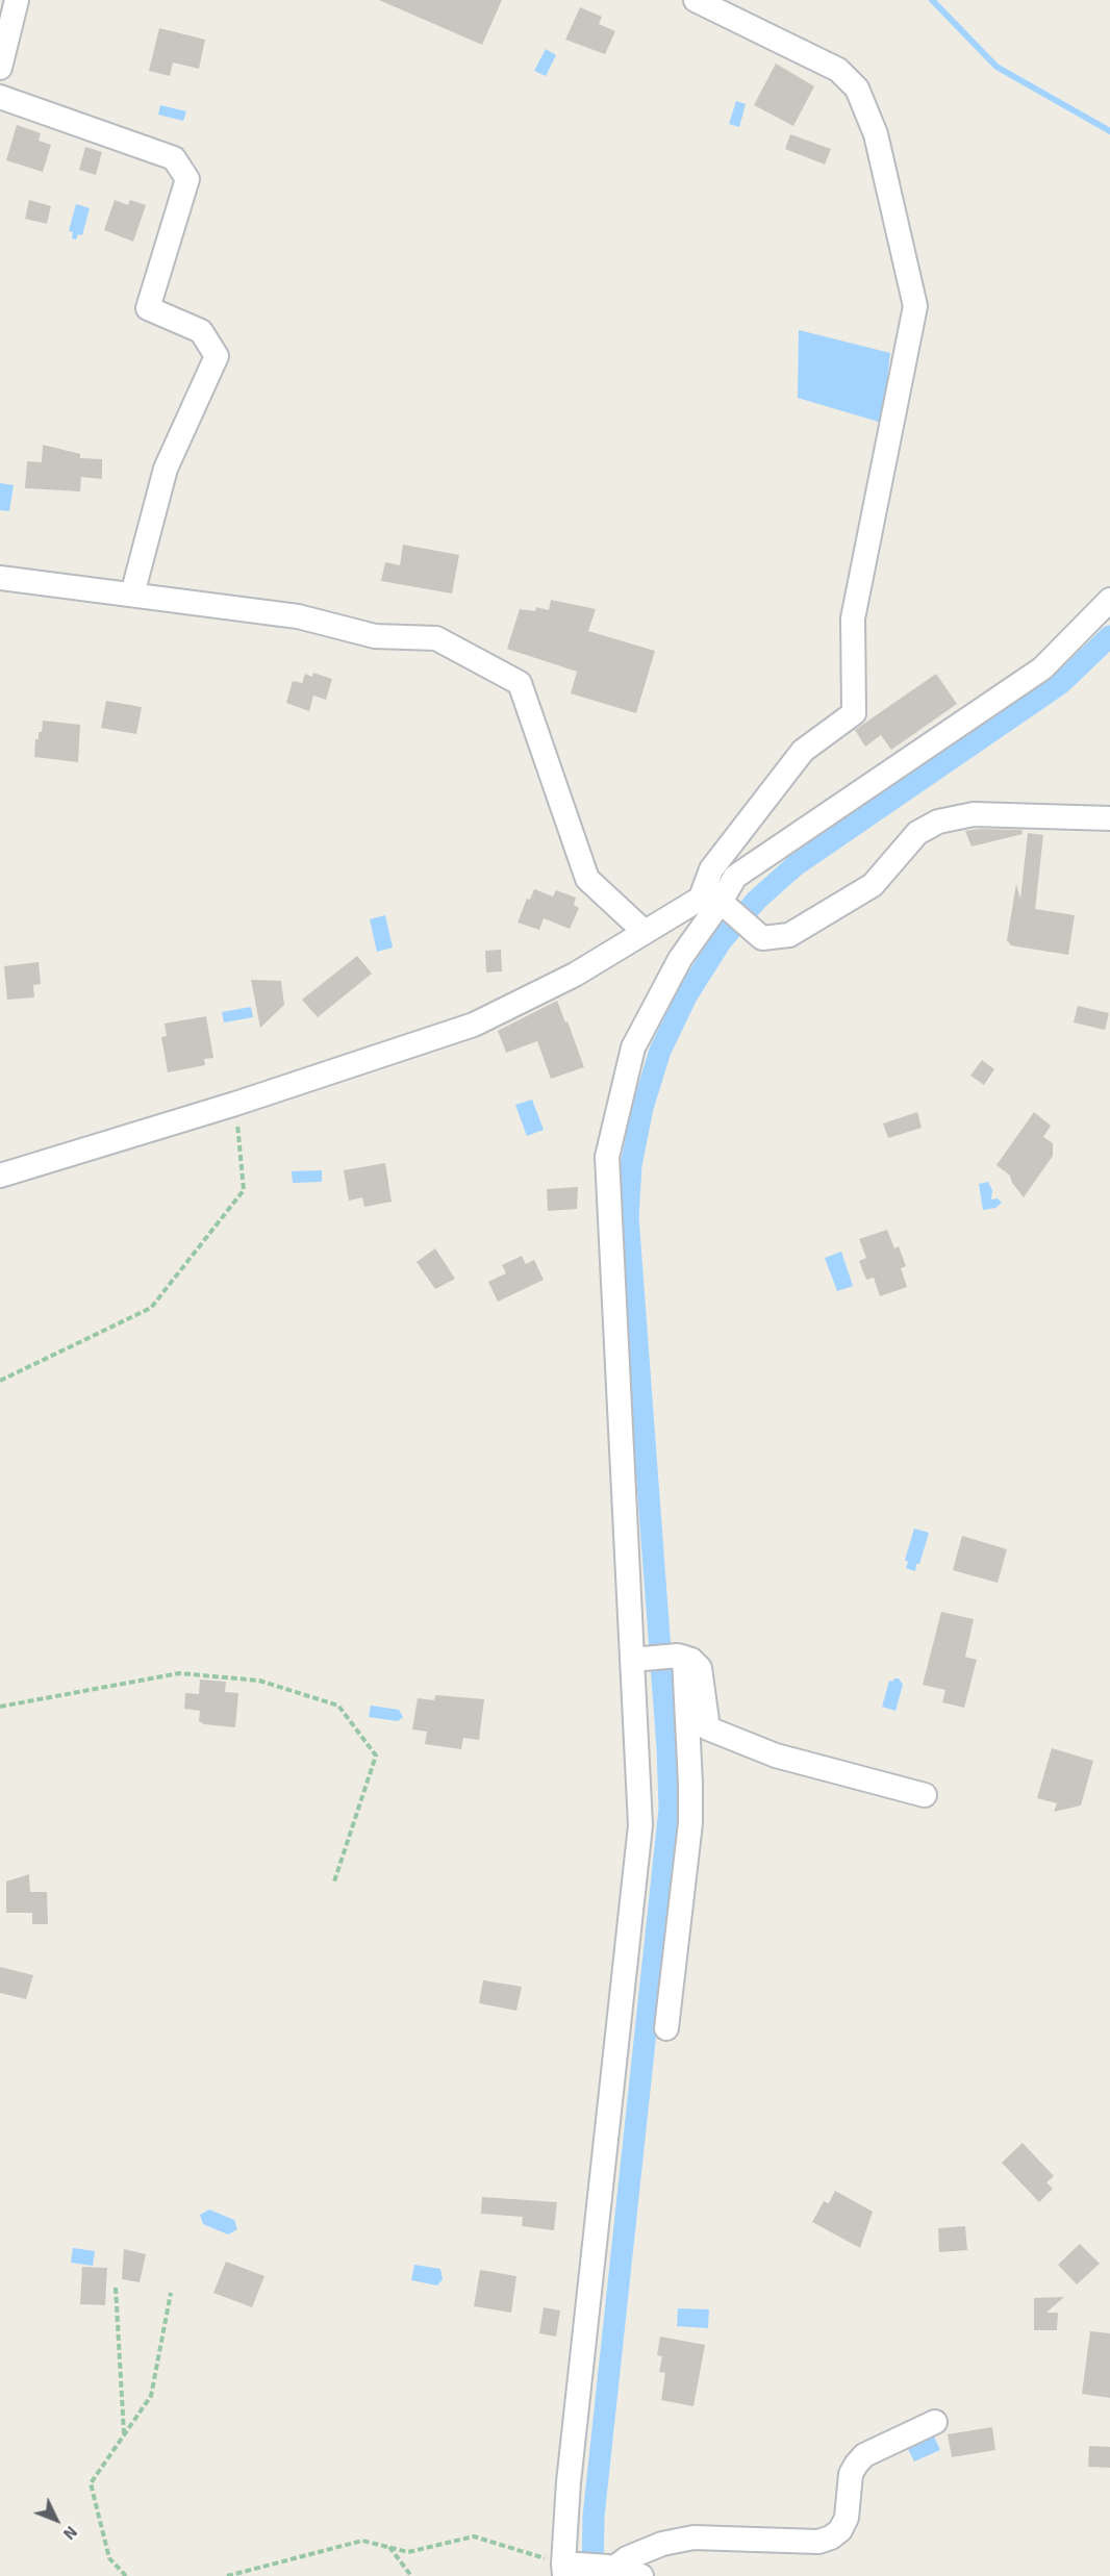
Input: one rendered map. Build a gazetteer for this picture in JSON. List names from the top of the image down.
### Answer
{
  "north": "bottom right"
}
